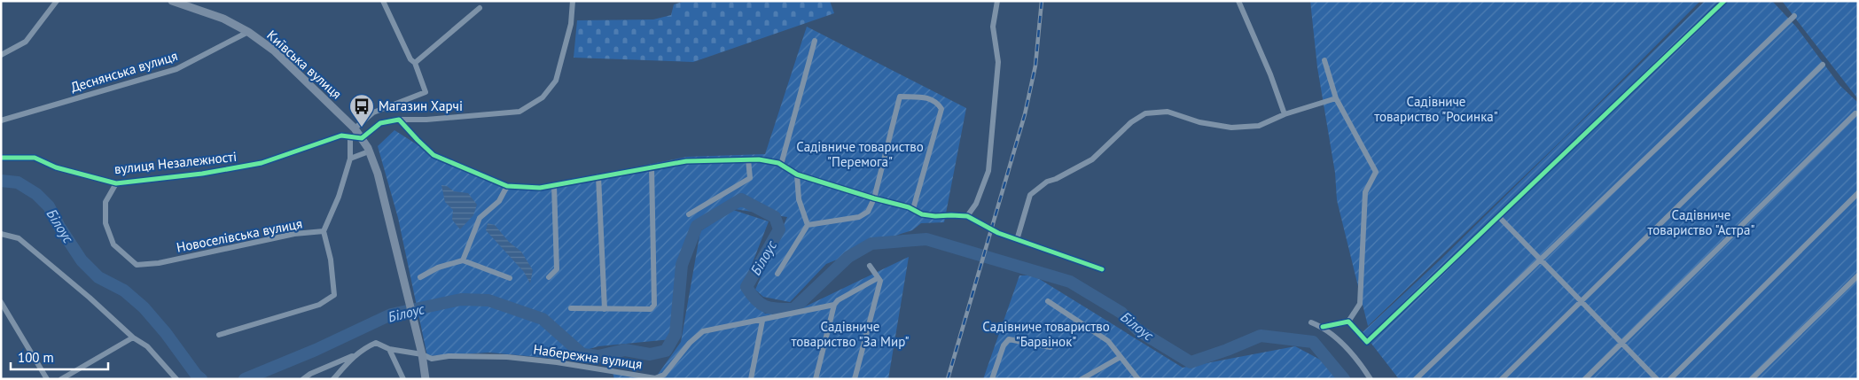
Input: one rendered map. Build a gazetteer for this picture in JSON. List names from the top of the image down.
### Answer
{
  "streets": {
    "main road": ["Київська вулиця"],
    "street": [
      "Деснянська вулиця",
      "вулиця Незалежності",
      "Новоселівська вулиця",
      "Набережна вулиця"
    ]
  },
  "crossings": [
    ["Київська вулиця", "Деснянська вулиця"],
    ["Київська вулиця", "вулиця Незалежності"],
    ["Київська вулиця", "Набережна вулиця"],
    ["вулиця Незалежності", "Новоселівська вулиця"]
  ],
  "water": ["Білоус"],
  "parks": [
    "Садівниче товариство \"Росинка\"",
    "Садівниче товариство \"Перемога\"",
    "Садівниче товариство \"Астра\"",
    "Садівниче товариство \"За Мир\"",
    "Садівниче товариство \"Барвінок\""
  ],
  "places": {
    "bus stop": ["Магазин Харчі"]
  },
  "scale_bar": "100 m"
}
